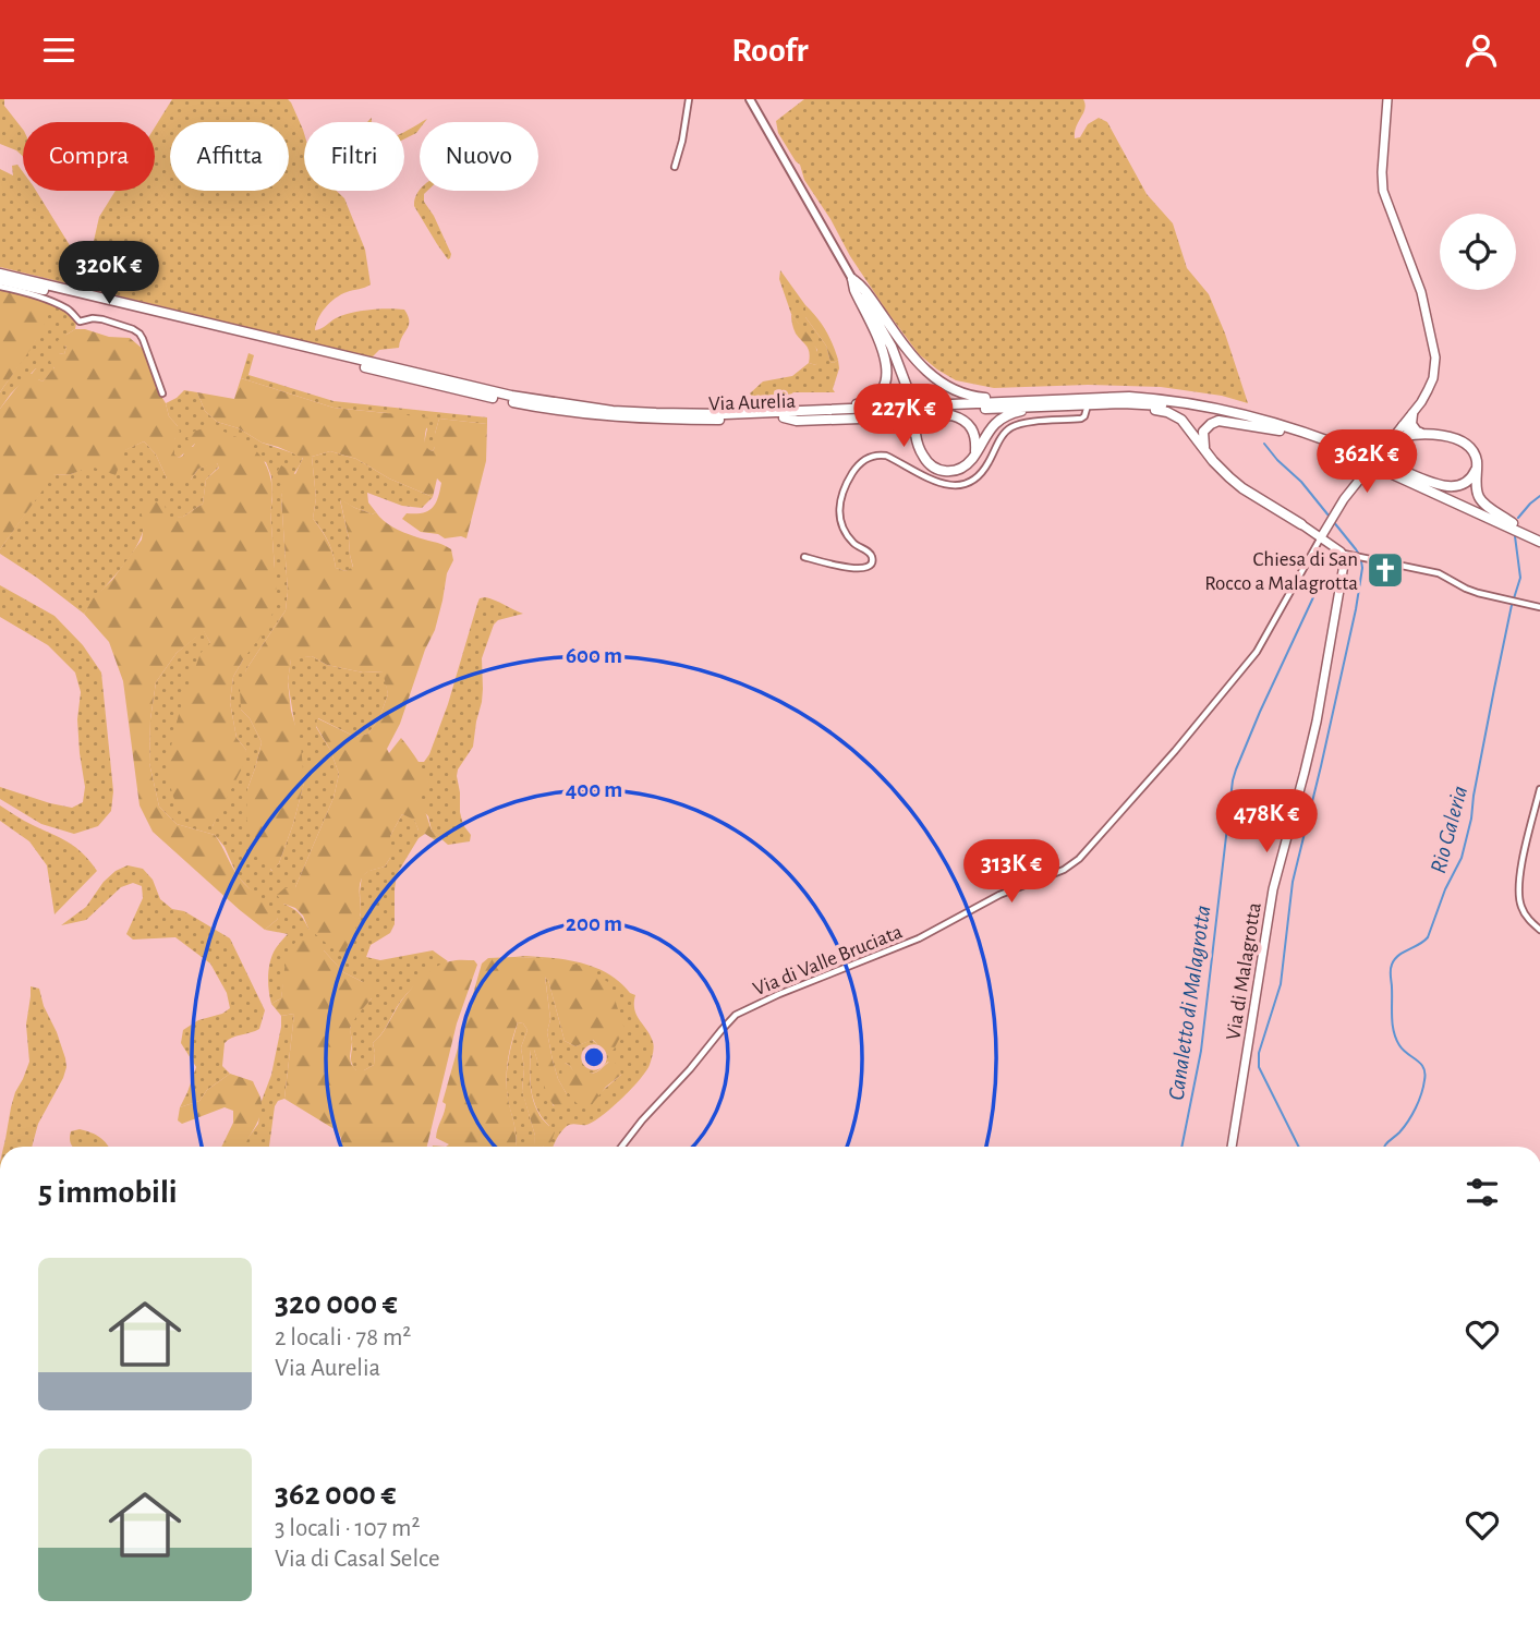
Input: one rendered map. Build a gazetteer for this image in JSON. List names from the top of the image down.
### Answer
{
  "streets": {
    "highway": ["Via Aurelia"],
    "main road": ["Via di Malagrotta"],
    "street": ["Via di Valle Bruciata"]
  },
  "water": ["Rio Galeria", "Canaletto di Malagrotta"],
  "places": {
    "church": ["Chiesa di San Rocco a Malagrotta"]
  },
  "page": {
    "header": "Roofr",
    "chip": [
      "Compra",
      "Affitta",
      "Filtri",
      "Nuovo"
    ],
    "price": [
      "320K €",
      "227K €",
      "362K €",
      "478K €",
      "313K €"
    ],
    "heading": "5 immobili",
    "list": [
      {
        "name": "320 000 €",
        "note": "2 locali · 78 m² · Via Aurelia"
      },
      {
        "name": "362 000 €",
        "note": "3 locali · 107 m² · Via di Casal Selce"
      }
    ]
  },
  "rings": ["600 m", "400 m", "200 m"]
}
